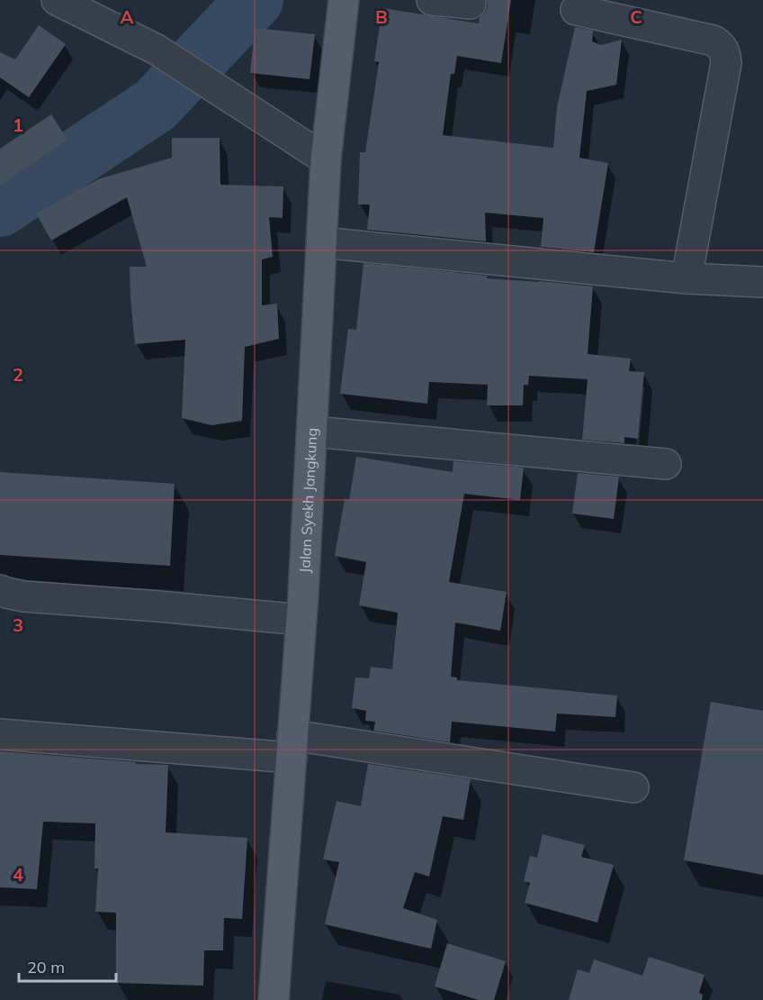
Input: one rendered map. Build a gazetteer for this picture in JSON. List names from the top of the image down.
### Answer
{
  "streets": {
    "main road": ["Jalan Syekh Jangkung"]
  },
  "scale_bar": "20 m",
  "grid": {
    "columns": ["A", "B", "C"],
    "rows": [
      "1",
      "2",
      "3",
      "4"
    ]
  }
}
